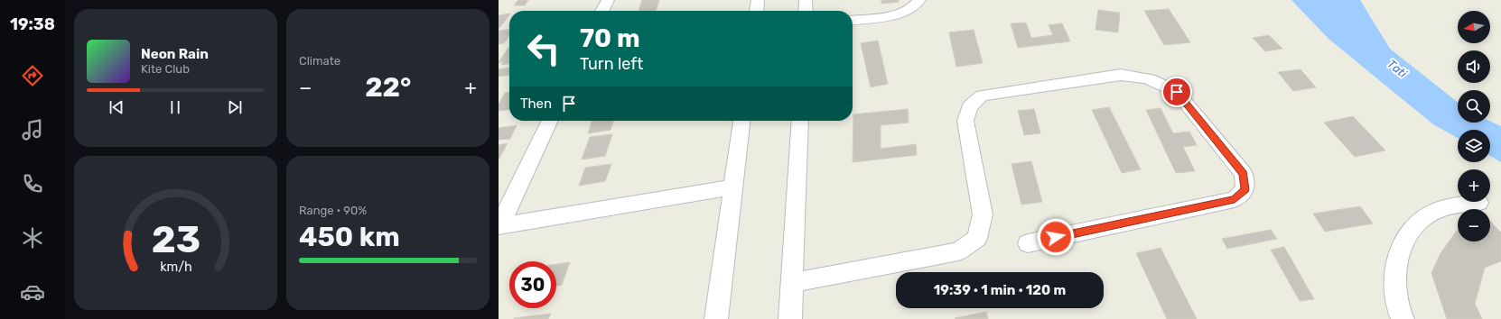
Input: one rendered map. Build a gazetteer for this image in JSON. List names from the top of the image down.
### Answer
{
  "water": ["Tati"],
  "north": "left",
  "page": {
    "tabs": "19:38",
    "tile": [
      "Climate",
      ["Range · 90%", "450 km"]
    ],
    "map_buttons": ["+", "−"],
    "turn": ["70 m", "Turn left"],
    "song": ["Neon Rain", "Kite Club"],
    "heat": ["−", "22°", "+"],
    "then": "Then",
    "limit": "30",
    "trip": "19:39 · 1 min · 120 m",
    "gauge": ["23", "km/h"]
  }
}
